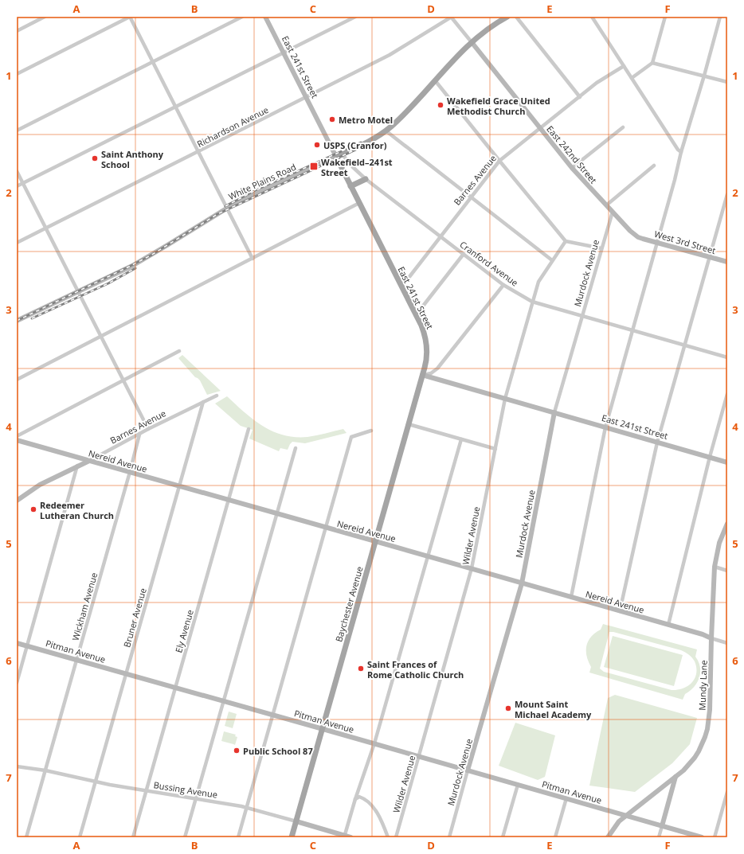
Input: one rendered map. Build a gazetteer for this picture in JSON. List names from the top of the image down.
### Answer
{
  "streets": {
    "main road": ["East 241st Street", "White Plains Road", "Baychester Avenue"],
    "street": [
      "Richardson Avenue",
      "East 242nd Street",
      "Barnes Avenue",
      "West 3rd Street",
      "Cranford Avenue",
      "Murdock Avenue",
      "Nereid Avenue",
      "Wilder Avenue",
      "Wickham Avenue",
      "Bruner Avenue",
      "Ely Avenue",
      "Pitman Avenue",
      "Mundy Lane",
      "Bussing Avenue"
    ]
  },
  "crossings": [
    ["East 241st Street", "Richardson Avenue"],
    ["East 241st Street", "Barnes Avenue"],
    ["East 241st Street", "White Plains Road"],
    ["East 241st Street", "Murdock Avenue"],
    ["East 241st Street", "Wilder Avenue"],
    ["East 241st Street", "Baychester Avenue"],
    ["Richardson Avenue", "East 242nd Street"],
    ["East 242nd Street", "Barnes Avenue"],
    ["East 242nd Street", "White Plains Road"],
    ["East 242nd Street", "West 3rd Street"],
    ["East 242nd Street", "Murdock Avenue"],
    ["Barnes Avenue", "Cranford Avenue"],
    ["Barnes Avenue", "Nereid Avenue"],
    ["Barnes Avenue", "Wickham Avenue"],
    ["Barnes Avenue", "Bruner Avenue"],
    ["White Plains Road", "Cranford Avenue"],
    ["Cranford Avenue", "Murdock Avenue"],
    ["Cranford Avenue", "Wilder Avenue"],
    ["Murdock Avenue", "Nereid Avenue"],
    ["Murdock Avenue", "Pitman Avenue"],
    ["Nereid Avenue", "Wilder Avenue"],
    ["Nereid Avenue", "Baychester Avenue"],
    ["Nereid Avenue", "Wickham Avenue"],
    ["Nereid Avenue", "Bruner Avenue"],
    ["Nereid Avenue", "Ely Avenue"],
    ["Nereid Avenue", "Mundy Lane"],
    ["Wilder Avenue", "Pitman Avenue"],
    ["Baychester Avenue", "Pitman Avenue"],
    ["Baychester Avenue", "Bussing Avenue"],
    ["Wickham Avenue", "Pitman Avenue"],
    ["Wickham Avenue", "Bussing Avenue"],
    ["Bruner Avenue", "Pitman Avenue"],
    ["Bruner Avenue", "Bussing Avenue"],
    ["Ely Avenue", "Pitman Avenue"],
    ["Ely Avenue", "Bussing Avenue"],
    ["Pitman Avenue", "Mundy Lane"]
  ],
  "places": {
    "other": [
      "Wakefield Grace United Methodist Church",
      "Metro Motel",
      "USPS (Cranfor)",
      "Saint Anthony School",
      "Redeemer Lutheran Church",
      "Saint Frances of Rome Catholic Church",
      "Mount Saint Michael Academy",
      "Public School 87"
    ],
    "transit": ["Wakefield–241st Street"]
  },
  "grid": {
    "columns": [
      "A",
      "B",
      "C",
      "D",
      "E",
      "F"
    ],
    "rows": [
      "1",
      "2",
      "3",
      "4",
      "5",
      "6",
      "7"
    ]
  }
}
